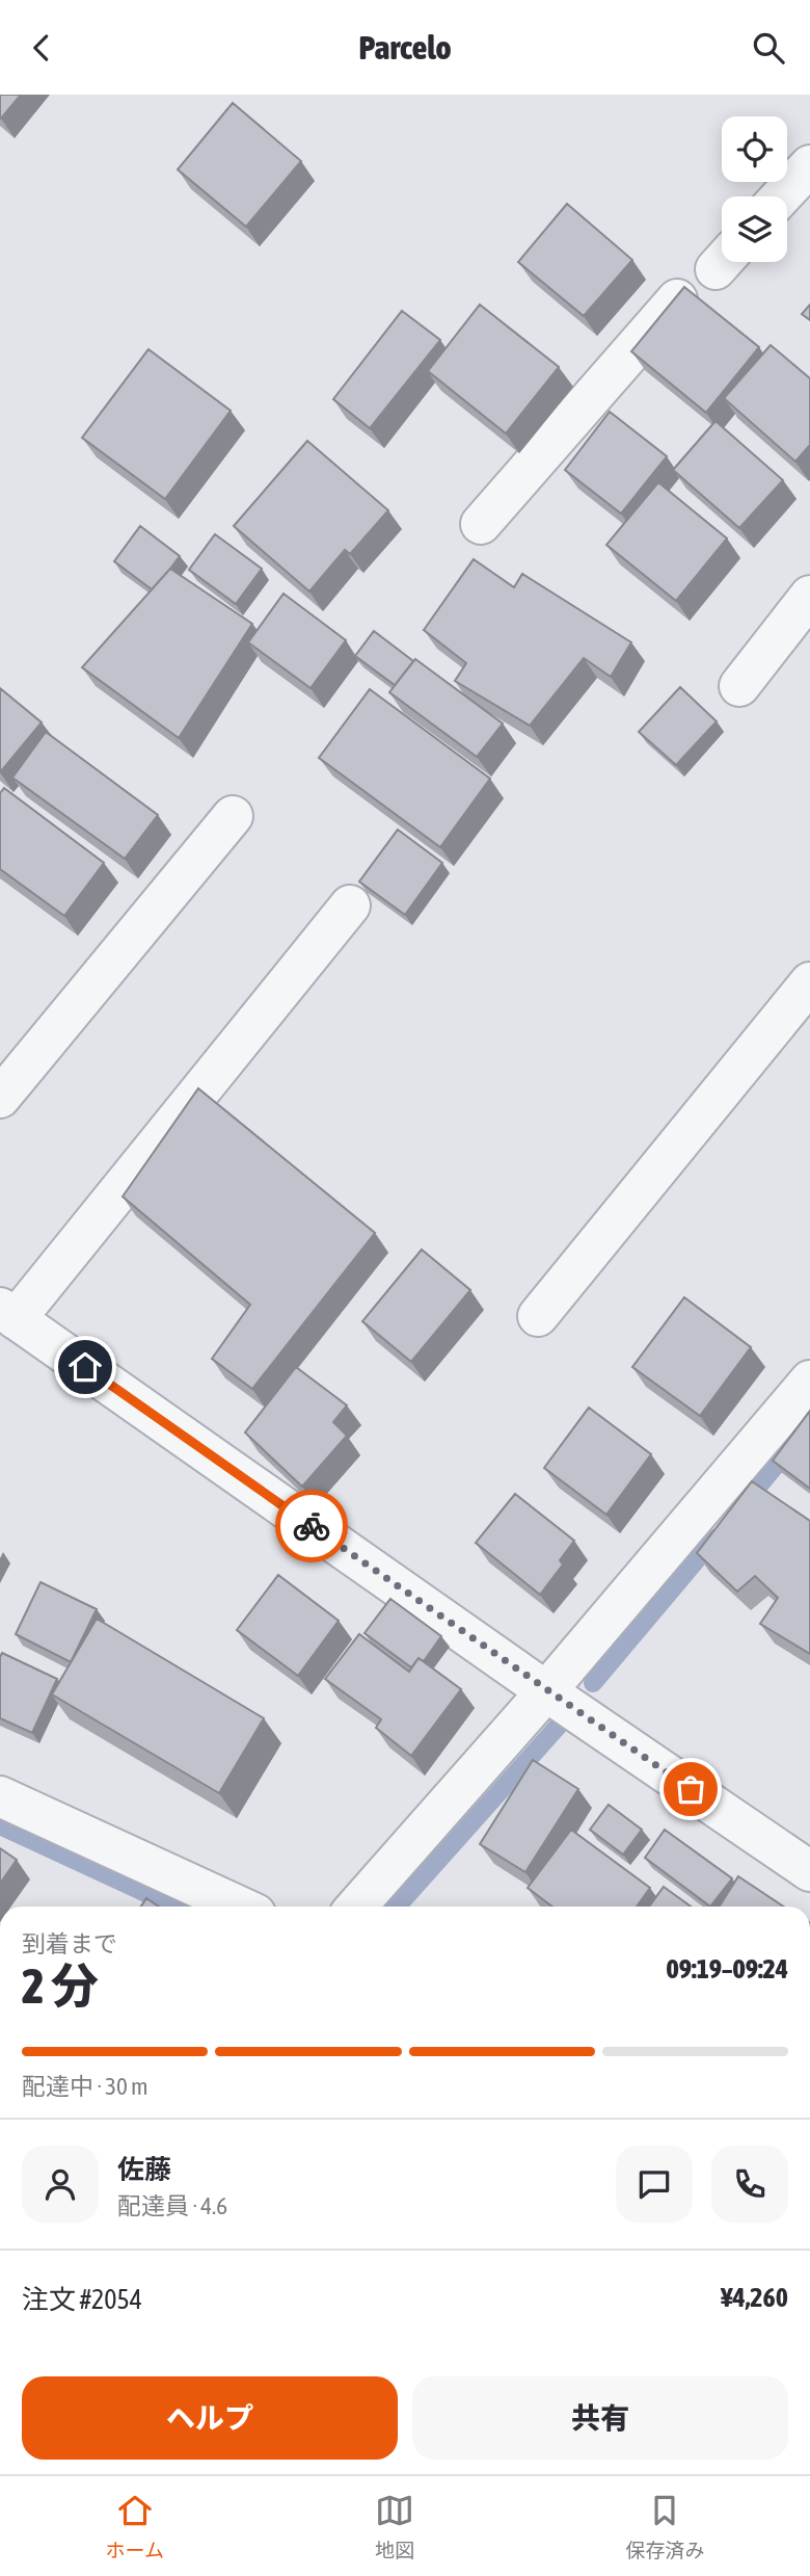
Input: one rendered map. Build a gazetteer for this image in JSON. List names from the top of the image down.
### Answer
{
  "page": {
    "header": "Parcelo",
    "heading": ["2 分", "到着まで", "09:19–09:24"],
    "panel": [
      "佐藤",
      "配達員 · 4.6",
      "注文 #2054",
      "¥4,260"
    ],
    "bar": "配達中 · 30 m",
    "buttons": ["ヘルプ", "共有"],
    "tabs": ["ホーム", "地図", "保存済み"]
  }
}
